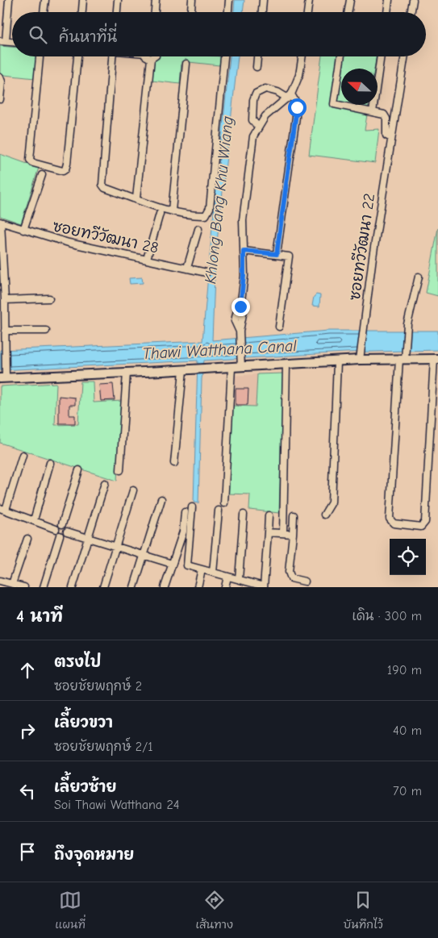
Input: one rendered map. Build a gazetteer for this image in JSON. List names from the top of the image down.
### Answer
{
  "streets": {
    "street": ["ซอยทวีวัฒนา 28", "ซอยทวีวัฒนา 22"]
  },
  "water": ["Khlong Bang Khu Wiang", "Thawi Watthana Canal"],
  "north": "left",
  "page": {
    "search": "ค้นหาที่นี่",
    "heading": ["4 นาที", "เดิน · 300 m"],
    "list": [
      ["ตรงไป", "ซอยชัยพฤกษ์ 2", "190 m"],
      ["เลี้ยวขวา", "ซอยชัยพฤกษ์ 2/1", "40 m"],
      ["เลี้ยวซ้าย", "Soi Thawi Watthana 24", "70 m"],
      "ถึงจุดหมาย"
    ],
    "nav": ["แผนที่", "เส้นทาง", "บันทึกไว้"]
  }
}
